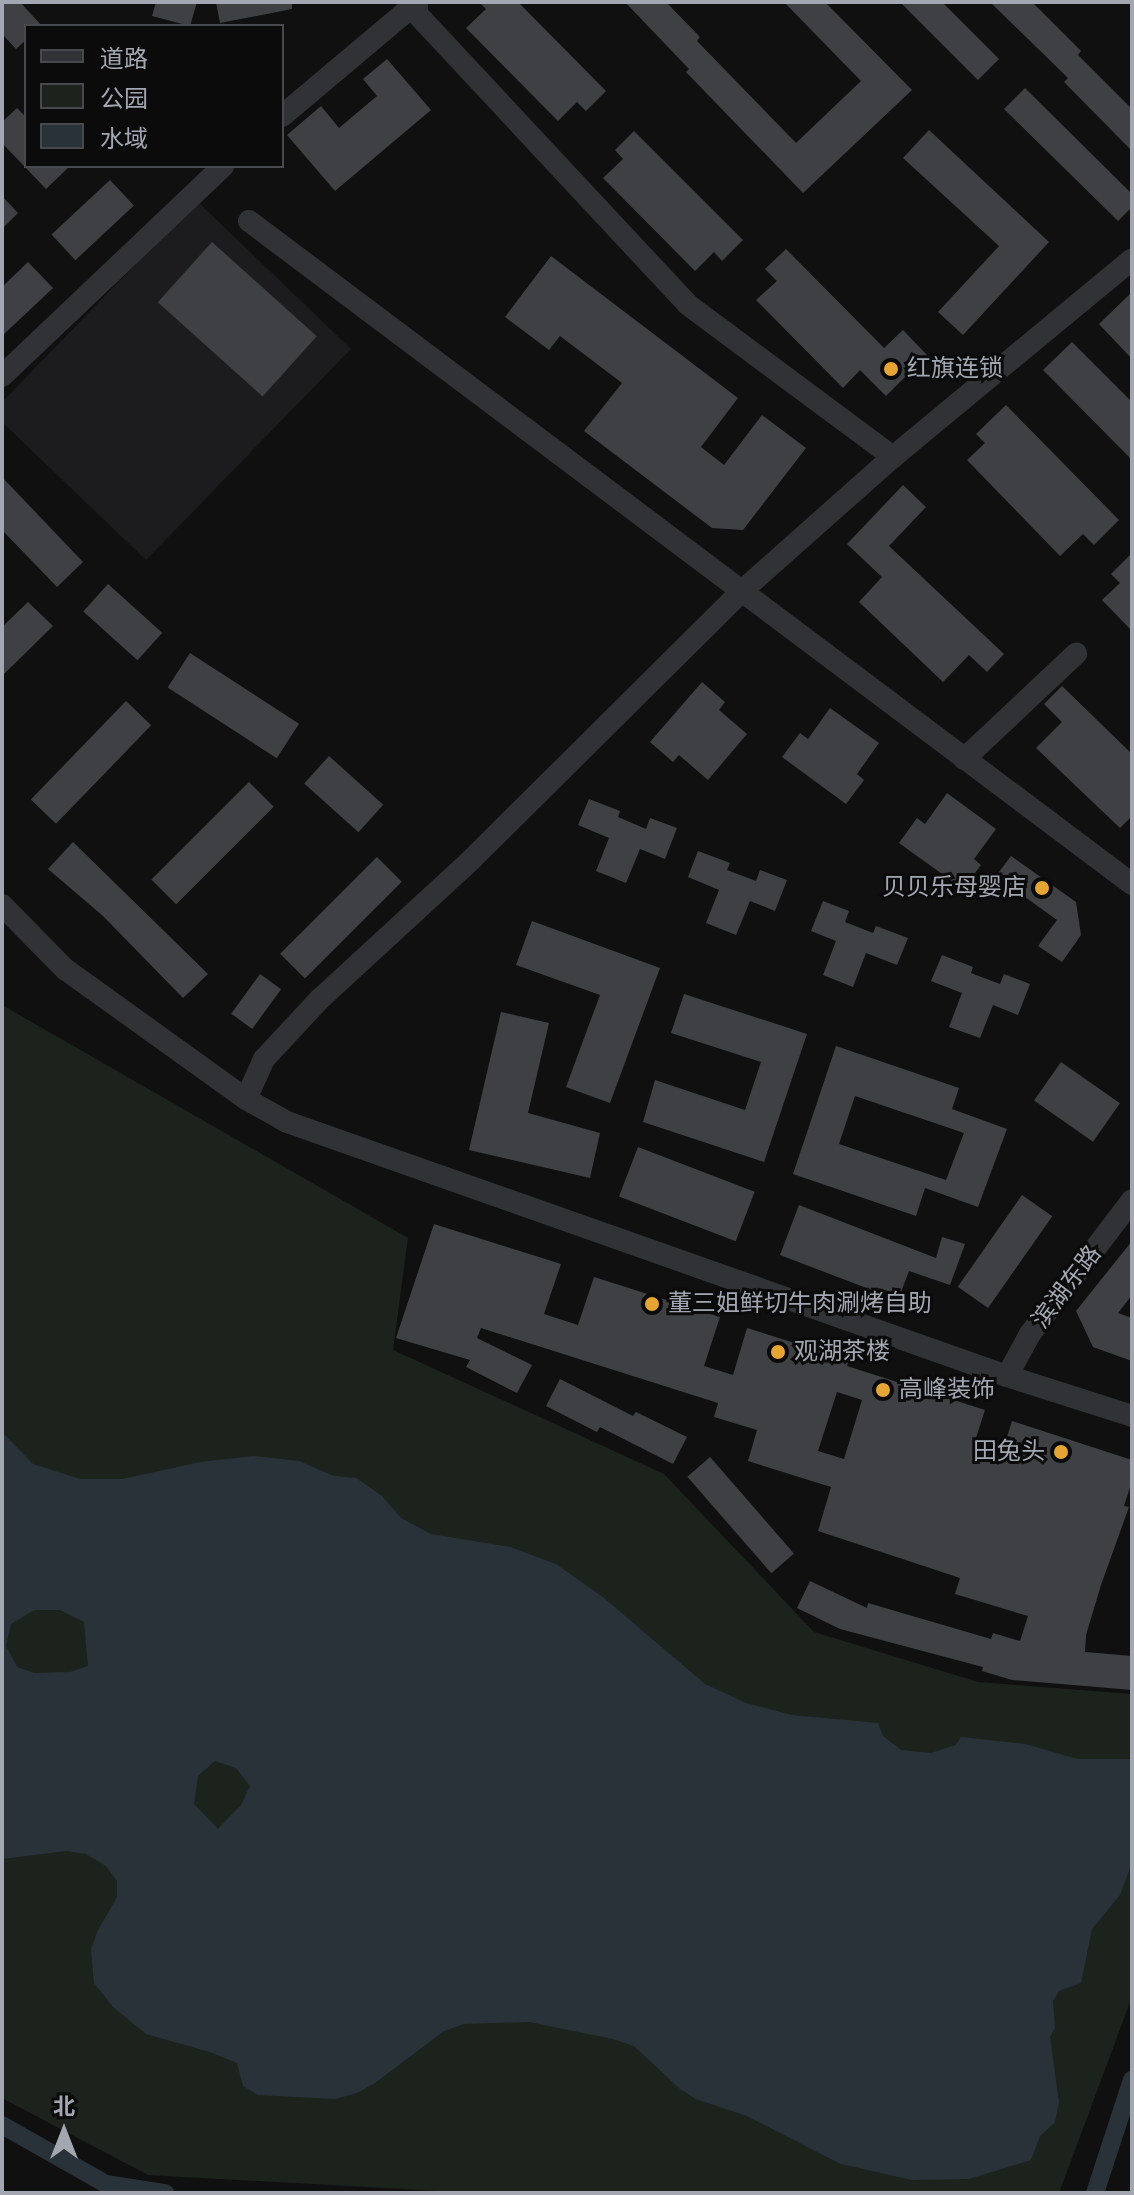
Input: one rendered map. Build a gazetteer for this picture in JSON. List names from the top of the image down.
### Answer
{
  "streets": {
    "street": ["滨湖东路"]
  },
  "places": [
    "红旗连锁",
    "贝贝乐母婴店",
    "董三姐鲜切牛肉涮烤自助",
    "观湖茶楼",
    "高峰装饰",
    "田兔头"
  ],
  "legend": ["道路", "公园", "水域"],
  "north": "top"
}
